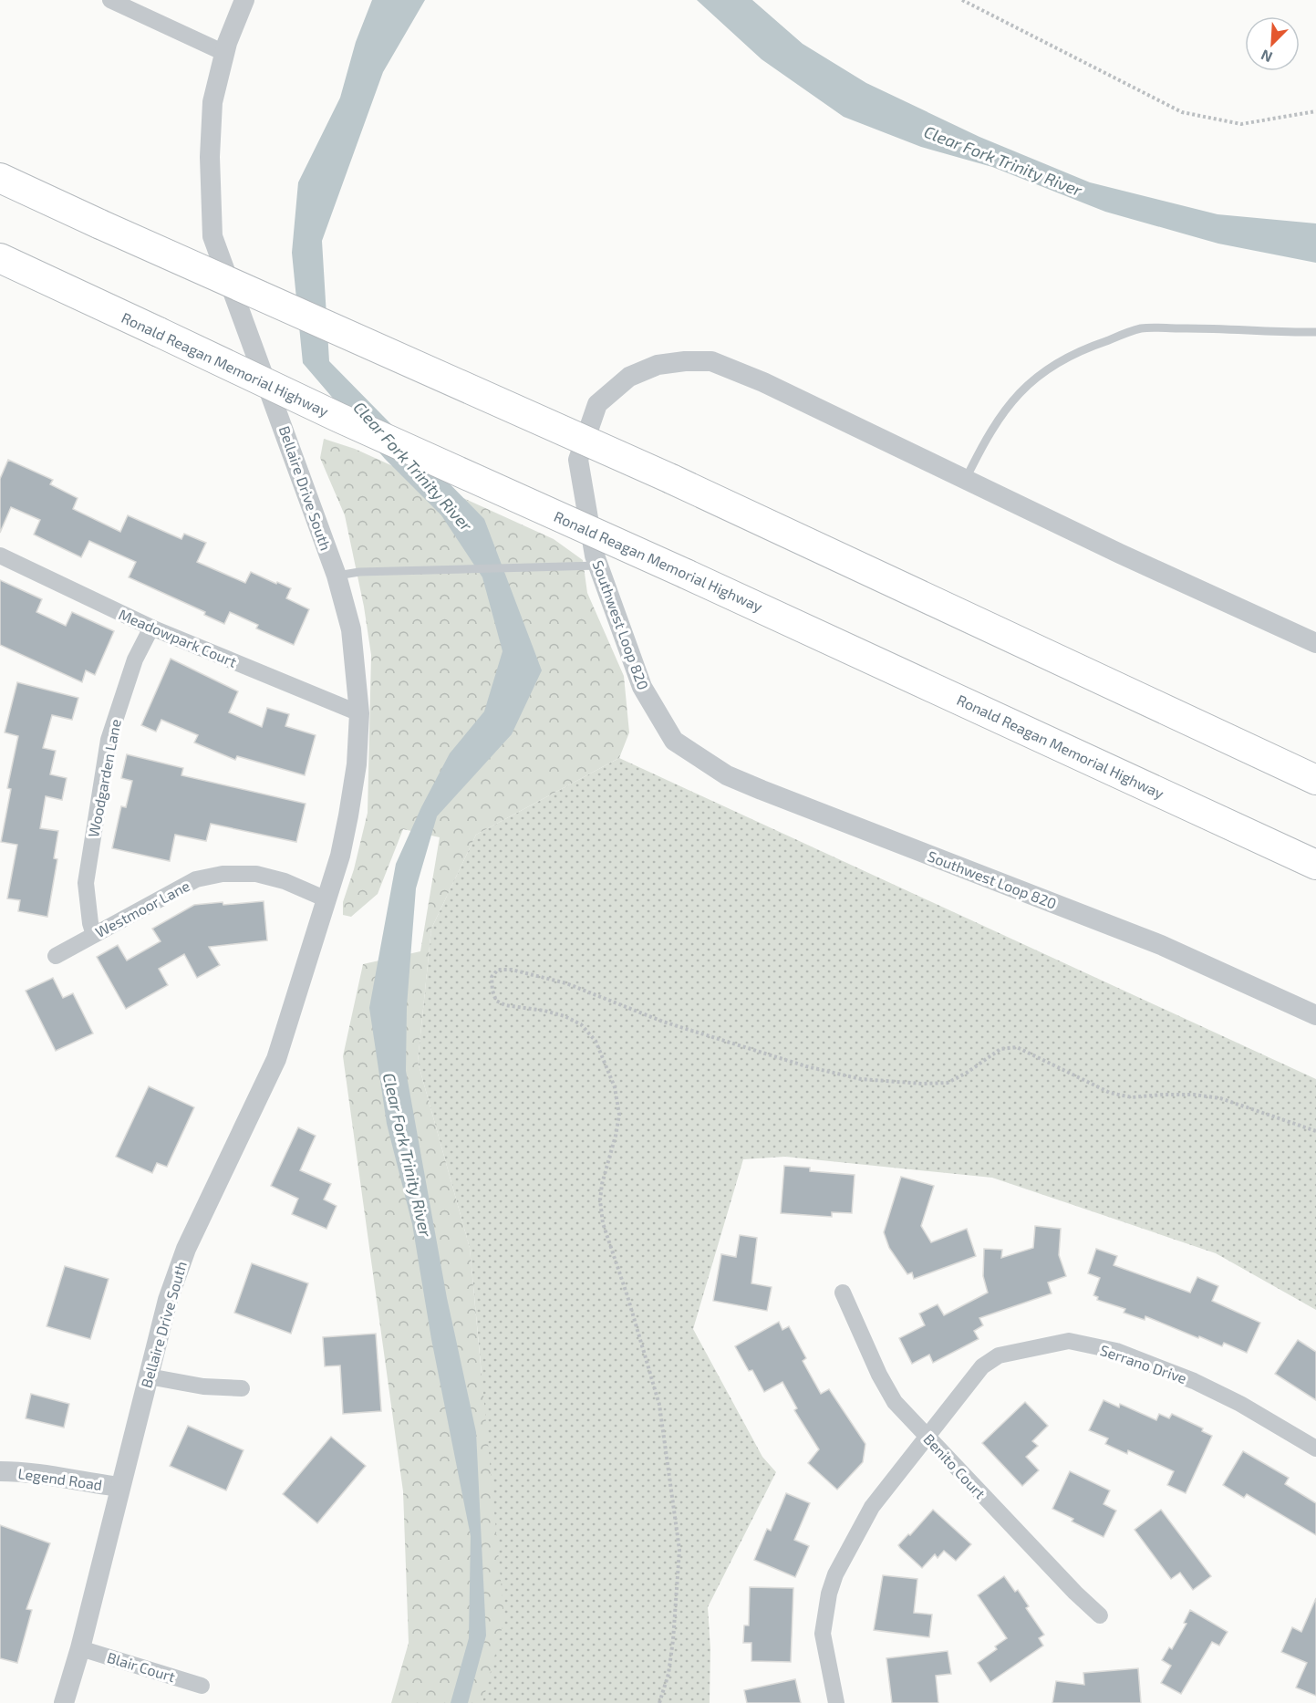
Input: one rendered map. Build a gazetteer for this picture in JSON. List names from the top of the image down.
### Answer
{
  "streets": {
    "highway": ["Ronald Reagan Memorial Highway"],
    "street": [
      "Bellaire Drive South",
      "Southwest Loop 820",
      "Meadowpark Court",
      "Woodgarden Lane",
      "Westmoor Lane",
      "Serrano Drive",
      "Benito Court",
      "Legend Road",
      "Blair Court"
    ]
  },
  "crossings": [
    ["Bellaire Drive South", "Meadowpark Court"],
    ["Bellaire Drive South", "Westmoor Lane"],
    ["Bellaire Drive South", "Legend Road"],
    ["Bellaire Drive South", "Blair Court"],
    ["Meadowpark Court", "Woodgarden Lane"],
    ["Woodgarden Lane", "Westmoor Lane"],
    ["Serrano Drive", "Benito Court"]
  ],
  "water": ["Clear Fork Trinity River"],
  "north": "bottom left"
}
